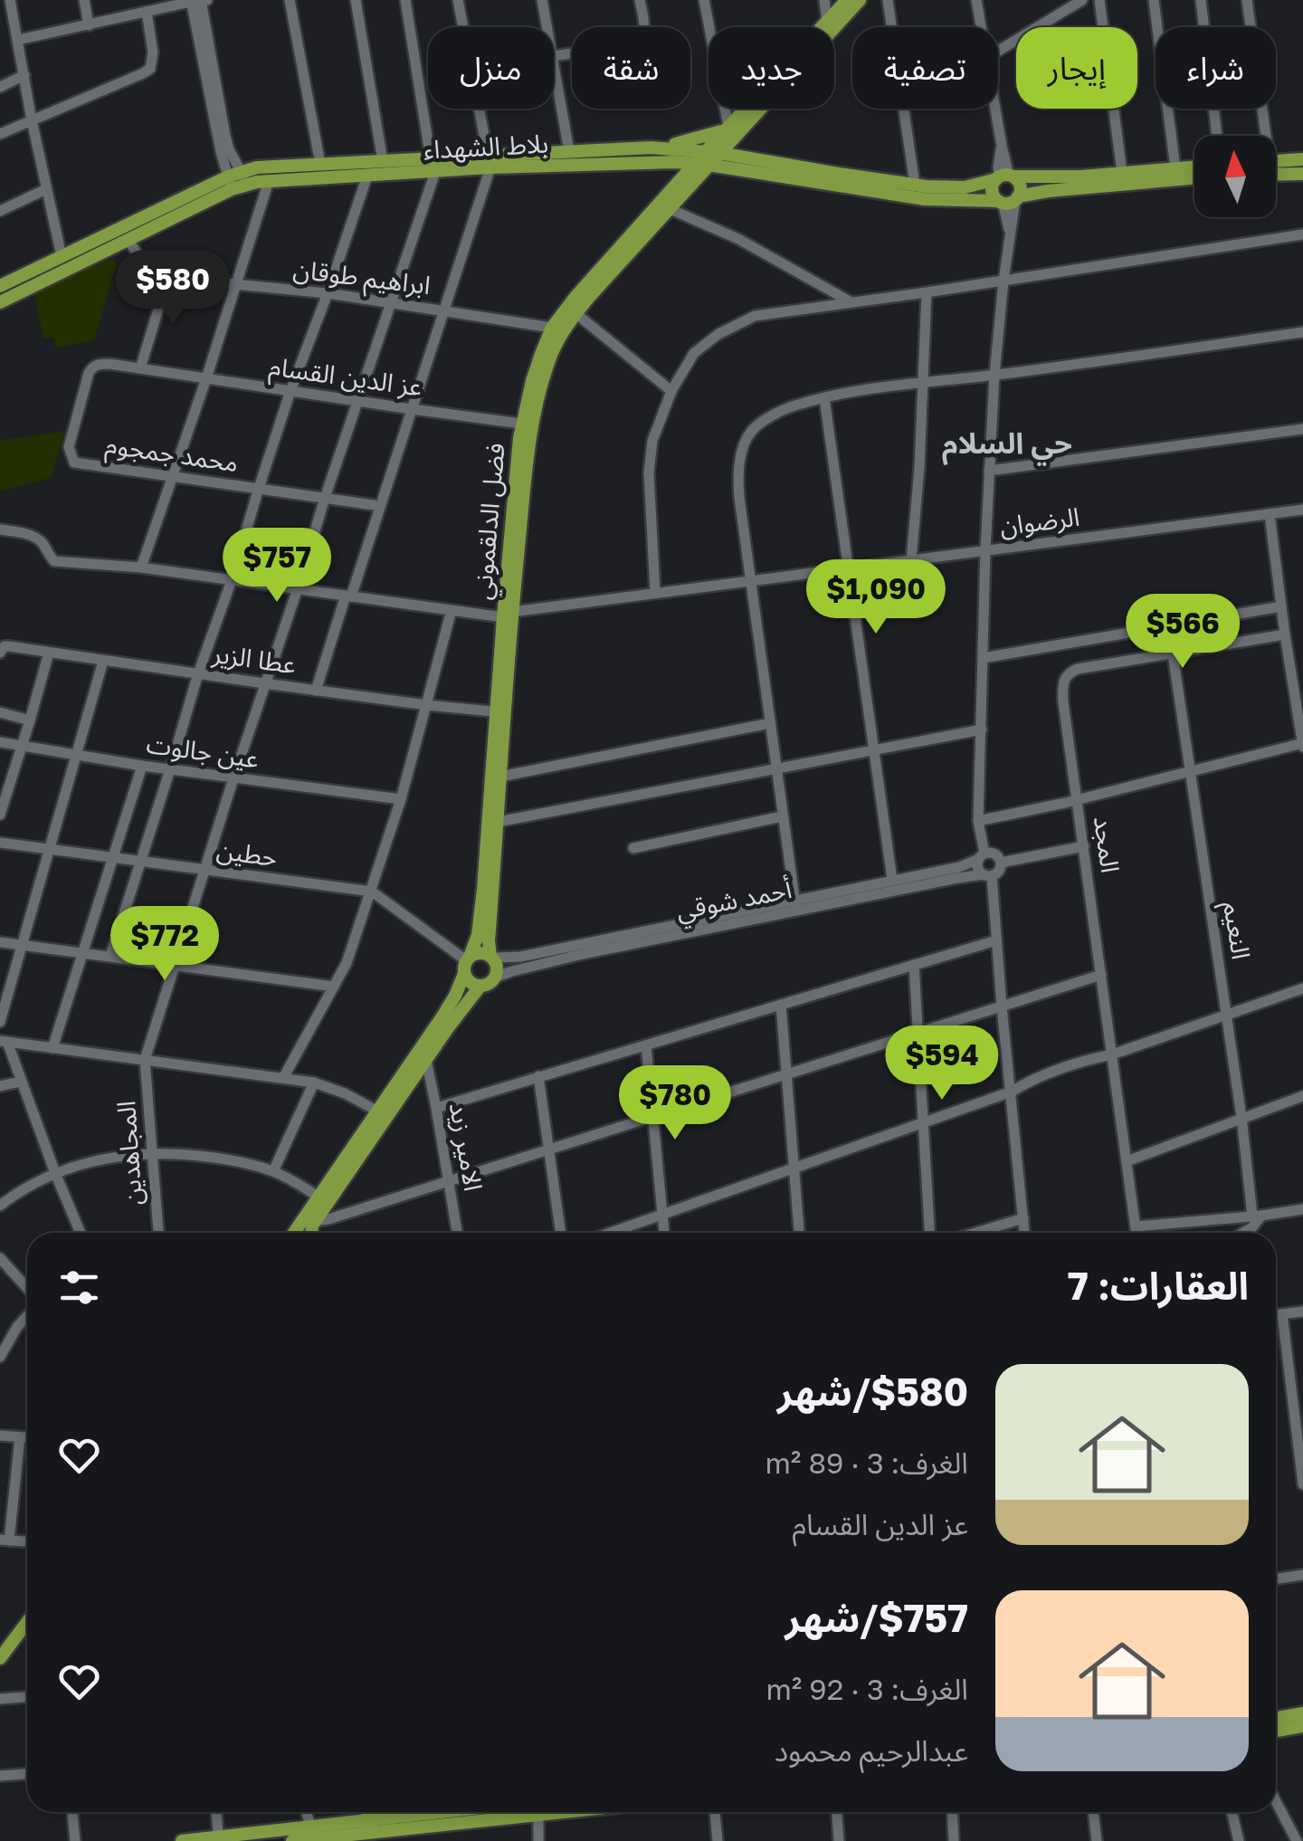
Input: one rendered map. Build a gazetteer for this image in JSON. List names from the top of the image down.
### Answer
{
  "streets": {
    "main road": ["بلاط الشهداء", "فضل الدلقموني"],
    "street": [
      "ابراهيم طوقان",
      "عز الدين القسام",
      "محمد جمجوم",
      "الرضوان",
      "عطا الزير",
      "عين جالوت",
      "المجد",
      "حطين",
      "أحمد شوقي",
      "النعيم",
      "الامير زيد",
      "المجاهدين"
    ]
  },
  "crossings": [
    ["بلاط الشهداء", "ابراهيم طوقان"],
    ["بلاط الشهداء", "فضل الدلقموني"],
    ["ابراهيم طوقان", "فضل الدلقموني"],
    ["عز الدين القسام", "محمد جمجوم"],
    ["عز الدين القسام", "فضل الدلقموني"],
    ["فضل الدلقموني", "الرضوان"],
    ["فضل الدلقموني", "عطا الزير"],
    ["فضل الدلقموني", "حطين"],
    ["فضل الدلقموني", "أحمد شوقي"],
    ["المجد", "النعيم"],
    ["حطين", "أحمد شوقي"]
  ],
  "districts": ["حي السلام"],
  "north": "top",
  "page": {
    "chip": [
      "شراء",
      "إيجار",
      "تصفية",
      "جديد",
      "شقة",
      "منزل"
    ],
    "price": [
      "$580",
      "$757",
      "$1,090",
      "$566",
      "$772",
      "$594",
      "$780"
    ],
    "heading": "العقارات: 7",
    "list": [
      {
        "name": "$580/شهر",
        "note": "الغرف: 3 · 89 m² · عز الدين القسام"
      },
      {
        "name": "$757/شهر",
        "note": "الغرف: 3 · 92 m² · عبدالرحيم محمود"
      }
    ]
  }
}
